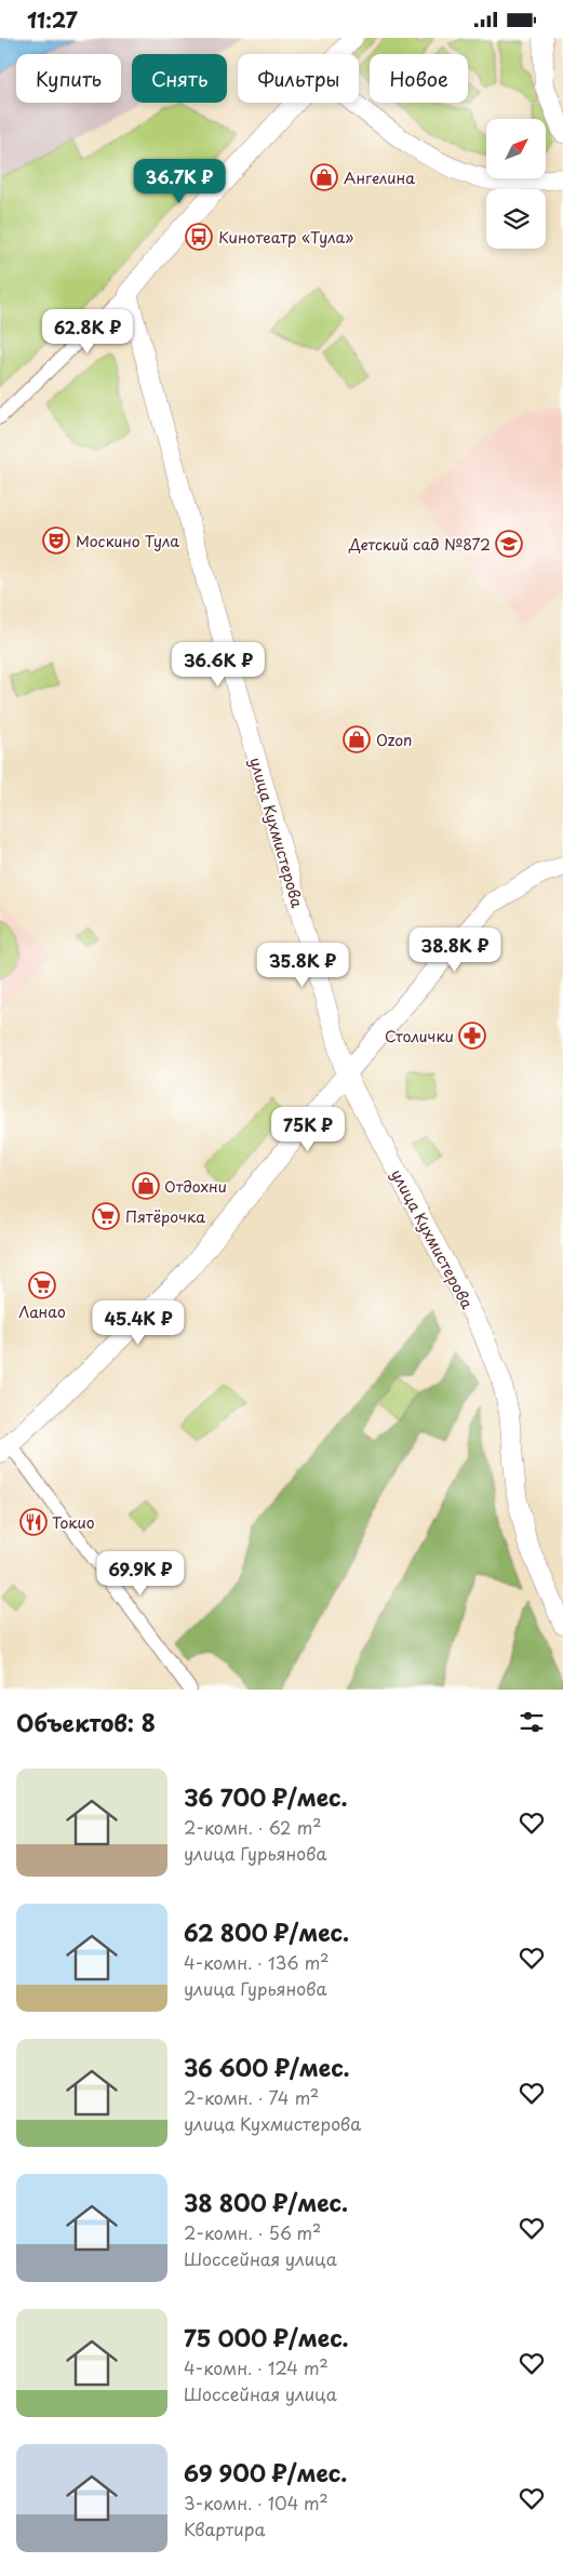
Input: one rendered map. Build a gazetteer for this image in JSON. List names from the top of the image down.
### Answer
{
  "streets": {
    "main road": ["улица Кухмистерова"]
  },
  "places": {
    "shop": ["Ангелина", "Ozon", "Отдохни"],
    "bus stop": ["Кинотеатр «Тула»"],
    "theatre": ["Москино Тула"],
    "school or university": ["Детский сад №872"],
    "pharmacy": ["Столички"],
    "supermarket": ["Пятёрочка", "Ланао"],
    "restaurant": ["Токио"]
  },
  "north": "top right",
  "page": {
    "status": "11:27",
    "chip": [
      "Купить",
      "Снять",
      "Фильтры",
      "Новое"
    ],
    "price": [
      "36.7K ₽",
      "62.8K ₽",
      "36.6K ₽",
      "38.8K ₽",
      "35.8K ₽",
      "75K ₽",
      "45.4K ₽",
      "69.9K ₽"
    ],
    "heading": "Объектов: 8",
    "list": [
      {
        "name": "36 700 ₽/мес.",
        "note": "2-комн. · 62 m² · улица Гурьянова"
      },
      {
        "name": "62 800 ₽/мес.",
        "note": "4-комн. · 136 m² · улица Гурьянова"
      },
      {
        "name": "36 600 ₽/мес.",
        "note": "2-комн. · 74 m² · улица Кухмистерова"
      },
      {
        "name": "38 800 ₽/мес.",
        "note": "2-комн. · 56 m² · Шоссейная улица"
      },
      {
        "name": "75 000 ₽/мес.",
        "note": "4-комн. · 124 m² · Шоссейная улица"
      },
      {
        "name": "69 900 ₽/мес.",
        "note": "3-комн. · 104 m² · Квартира"
      }
    ]
  }
}
